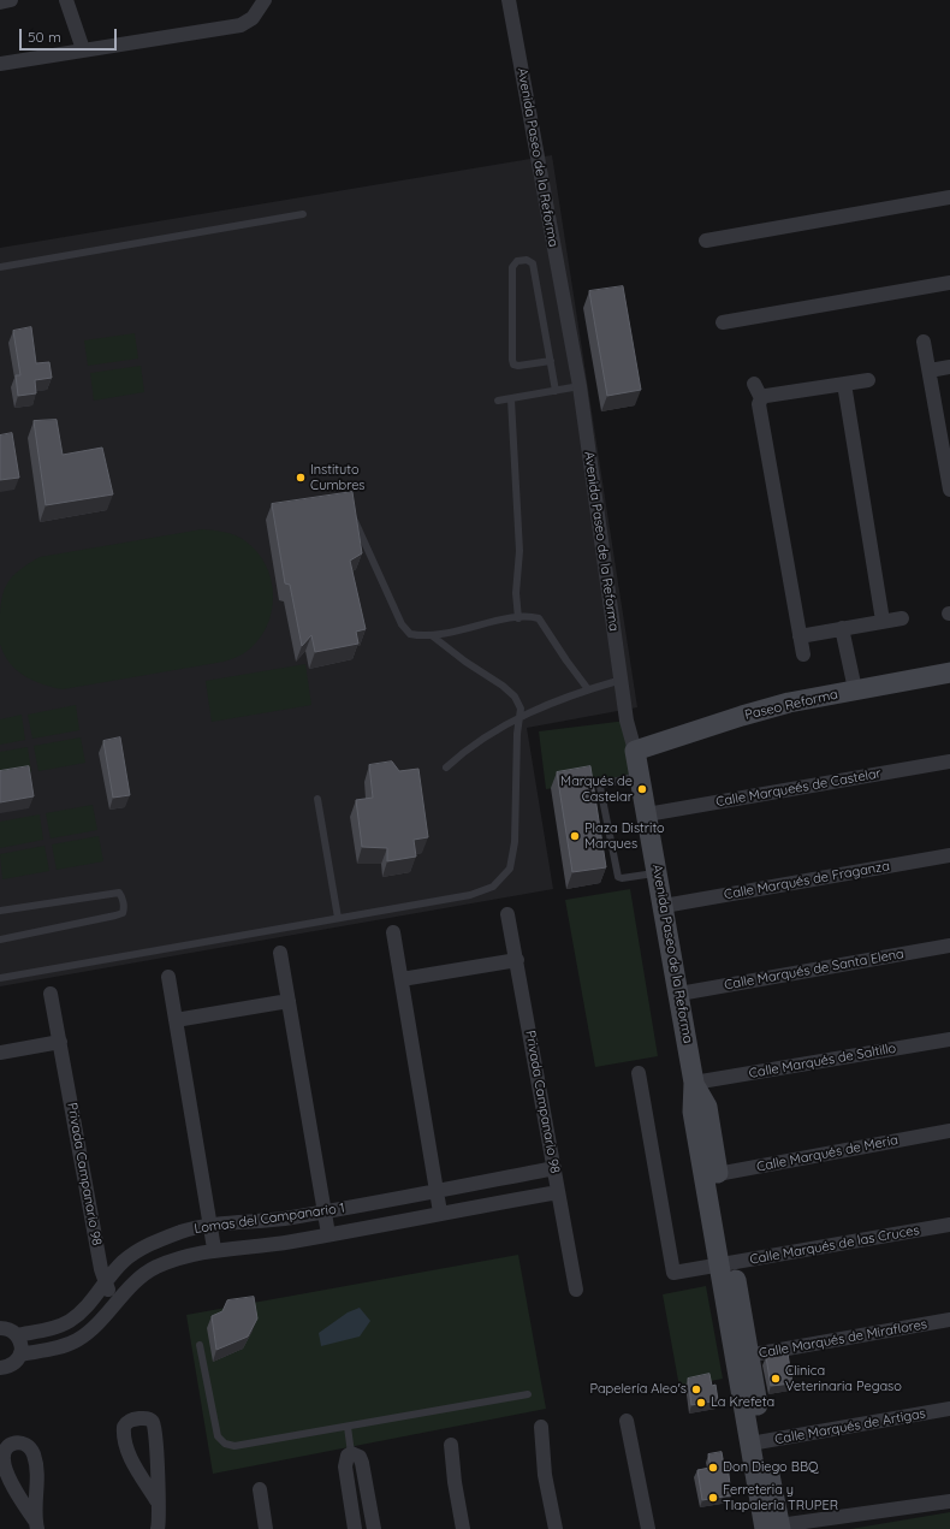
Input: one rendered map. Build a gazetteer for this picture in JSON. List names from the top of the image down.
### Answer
{
  "streets": {
    "street": [
      "Avenida Paseo de la Reforma",
      "Paseo Reforma",
      "Calle Marqueés de Castelar",
      "Calle Marqués de Fraganza",
      "Calle Marqués de Santa Elena",
      "Calle Marqués de Saltillo",
      "Privada Campanario 98",
      "Calle Marqués de Meria",
      "Lomas del Campanario 1",
      "Calle Marqués de las Cruces",
      "Calle Marqués de Miraflores",
      "Calle Marqués de Artigas"
    ]
  },
  "crossings": [
    ["Avenida Paseo de la Reforma", "Paseo Reforma"],
    ["Avenida Paseo de la Reforma", "Calle Marqueés de Castelar"],
    ["Avenida Paseo de la Reforma", "Calle Marqués de Fraganza"],
    ["Avenida Paseo de la Reforma", "Calle Marqués de Santa Elena"],
    ["Avenida Paseo de la Reforma", "Calle Marqués de Saltillo"],
    ["Avenida Paseo de la Reforma", "Calle Marqués de Meria"],
    ["Avenida Paseo de la Reforma", "Calle Marqués de las Cruces"],
    ["Avenida Paseo de la Reforma", "Calle Marqués de Miraflores"],
    ["Avenida Paseo de la Reforma", "Calle Marqués de Artigas"],
    ["Privada Campanario 98", "Lomas del Campanario 1"]
  ],
  "places": [
    "Instituto Cumbres",
    "Marqués de Castelar",
    "Plaza Distrito Marques",
    "Clinica Veterinaria Pegaso",
    "Papelería Aleo's",
    "La Krefeta",
    "Don Diego BBQ",
    "Ferreteria y Tlapalería TRUPER"
  ],
  "scale_bar": "50 m"
}
